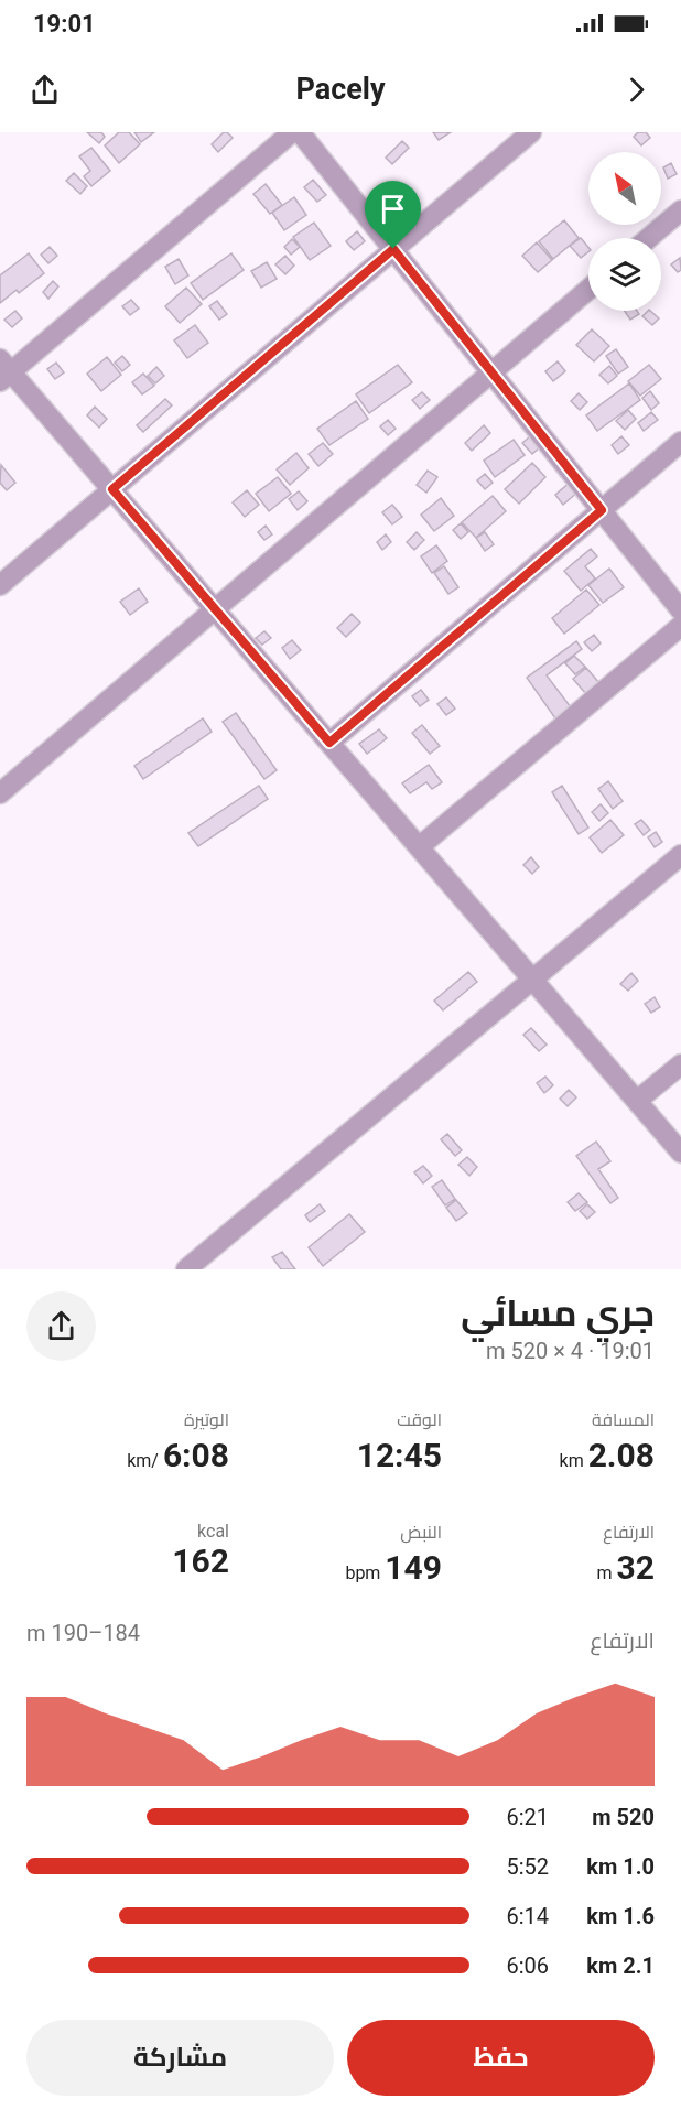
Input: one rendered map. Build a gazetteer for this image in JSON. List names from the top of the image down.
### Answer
{
  "north": "top left",
  "page": {
    "status": "19:01",
    "header": "Pacely",
    "heading": ["جري مسائي", "19:01 · 4 × 520 m"],
    "stats": [
      ["المسافة", "2.08 km"],
      ["الوقت", "12:45"],
      ["الوتيرة", "6:08 /km"],
      ["الارتفاع", "32 m"],
      ["النبض", "149 bpm"],
      ["kcal", "162"]
    ],
    "chart": ["الارتفاع", "184–190 m"],
    "list": [
      {
        "name": "520 m",
        "note": "6:21"
      },
      {
        "name": "1.0 km",
        "note": "5:52"
      },
      {
        "name": "1.6 km",
        "note": "6:14"
      },
      {
        "name": "2.1 km",
        "note": "6:06"
      }
    ],
    "buttons": ["حفظ", "مشاركة"]
  }
}
